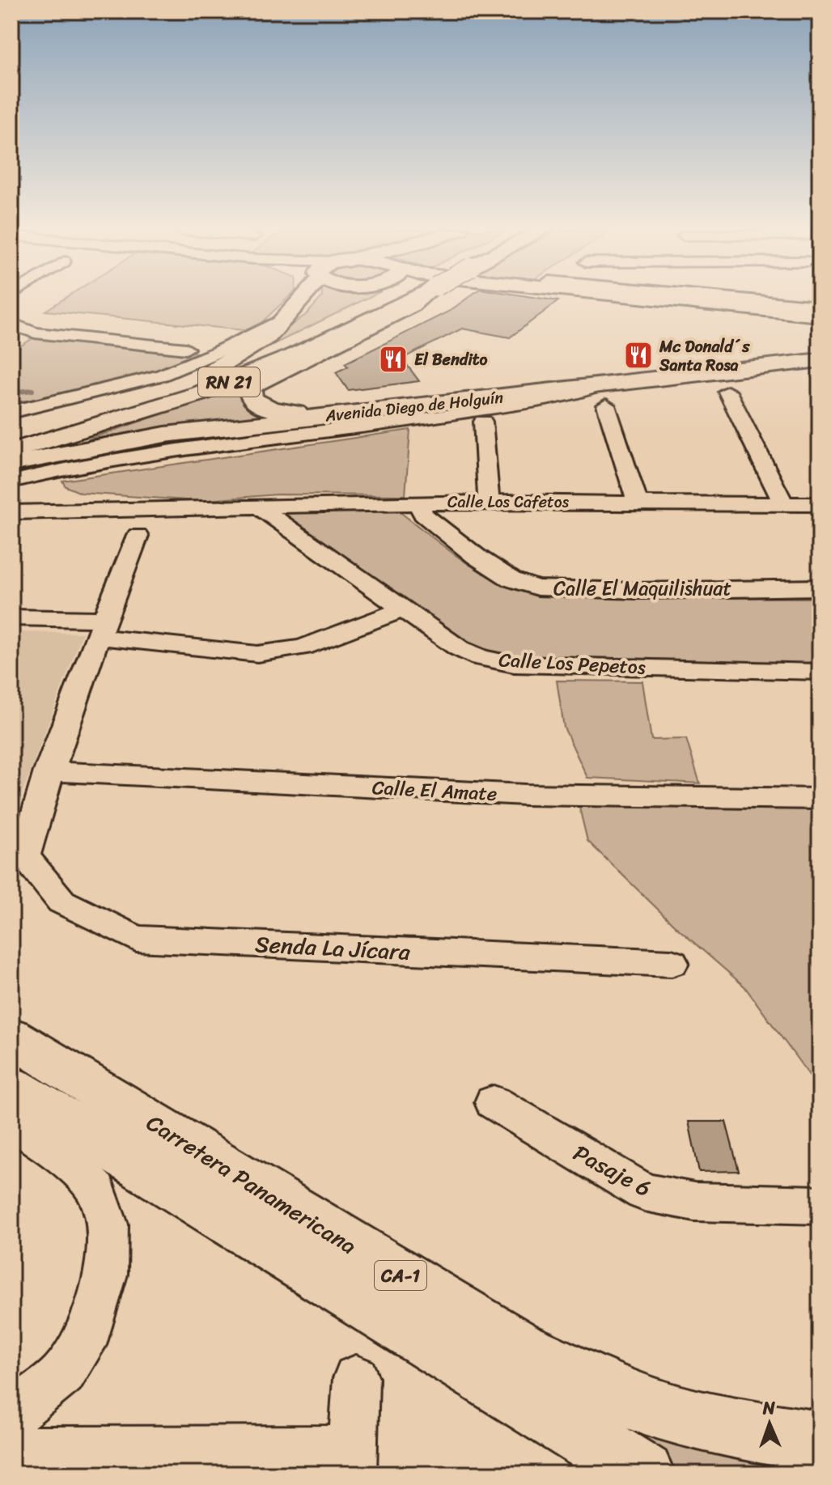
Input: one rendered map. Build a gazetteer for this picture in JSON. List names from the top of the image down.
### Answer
{
  "streets": {
    "main road": [
      "RN 21",
      "Avenida Diego de Holguín",
      "Carretera Panamericana",
      "CA-1"
    ],
    "street": [
      "Calle Los Cafetos",
      "Calle El Maquilishuat",
      "Calle Los Pepetos",
      "Calle El Amate",
      "Senda La Jícara",
      "Pasaje 6"
    ]
  },
  "crossings": [
    ["Calle Los Cafetos", "Calle El Maquilishuat"],
    ["Calle Los Cafetos", "Calle Los Pepetos"],
    ["Calle El Amate", "Senda La Jícara"]
  ],
  "places": {
    "restaurant": ["Mc Donald´s Santa Rosa", "El Bendito"]
  },
  "north": "top"
}
